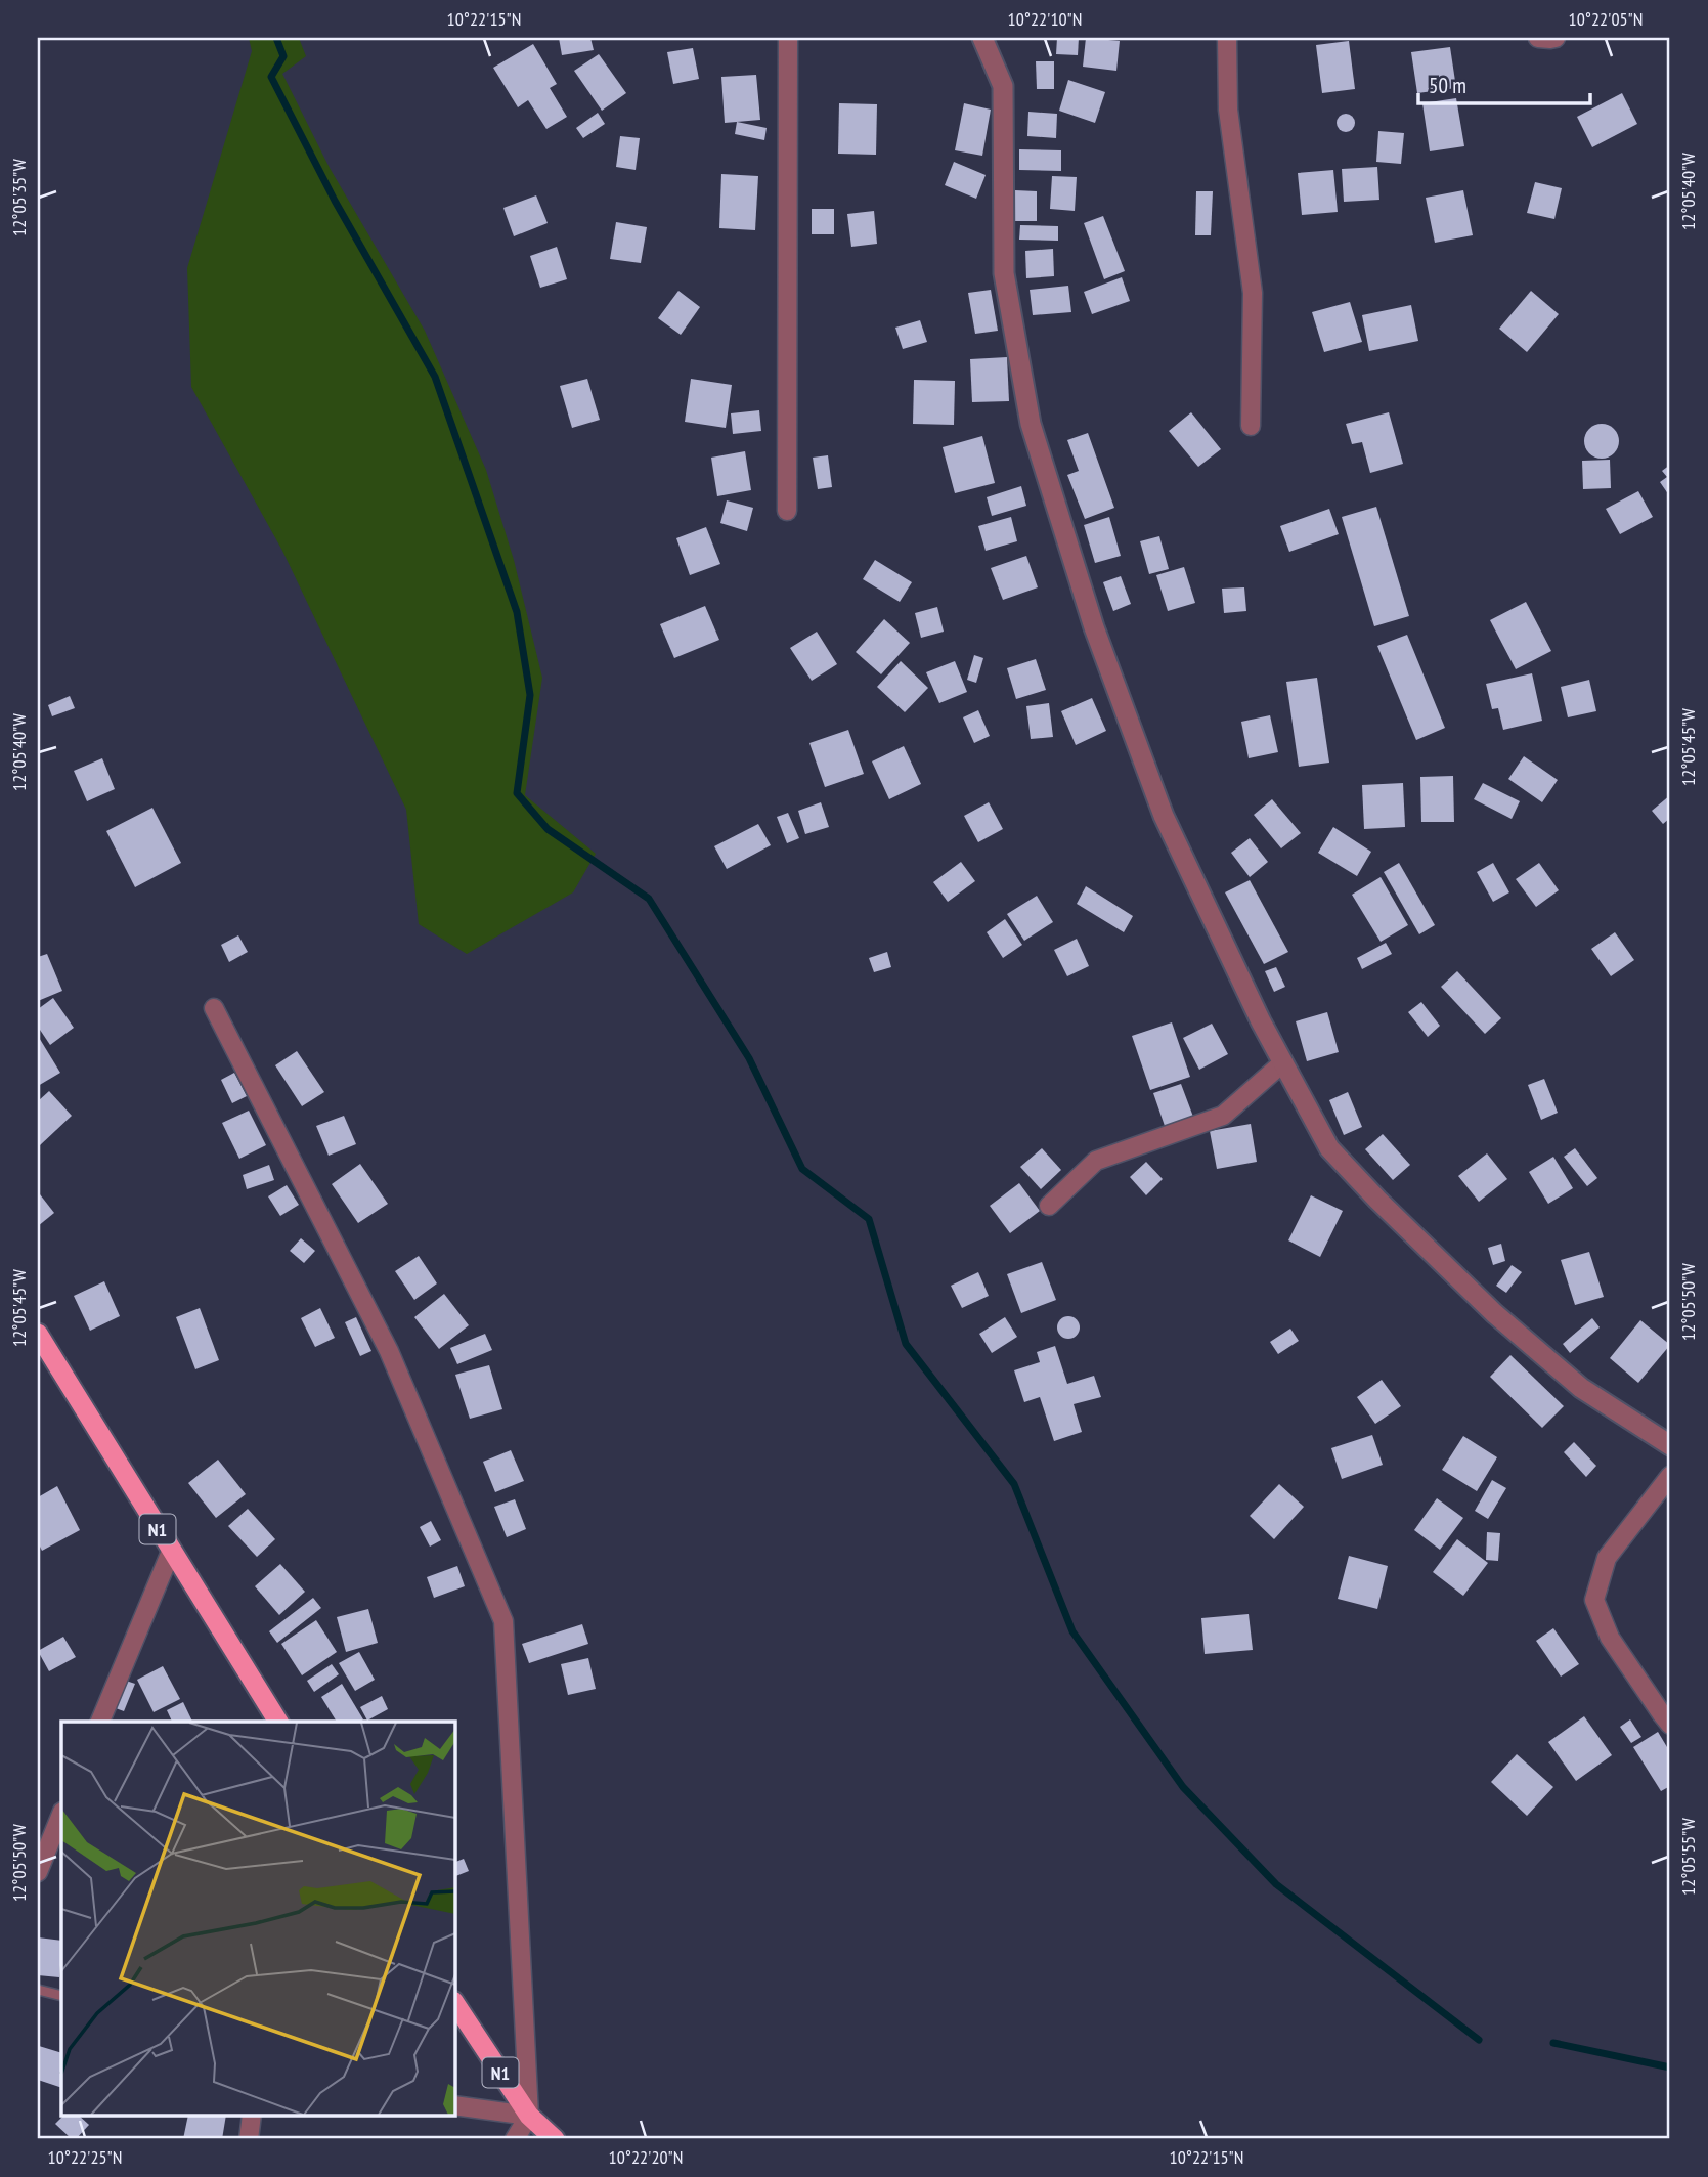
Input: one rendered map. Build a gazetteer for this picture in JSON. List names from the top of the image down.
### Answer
{
  "streets": {
    "highway": ["N1"]
  },
  "scale_bar": "50 m",
  "coordinates": [
    "10°22'15\"N",
    "10°22'10\"N",
    "10°22'05\"N",
    "12°05'40\"W",
    "12°05'35\"W",
    "12°05'45\"W",
    "12°05'50\"W",
    "12°05'55\"W",
    "10°22'25\"N",
    "10°22'20\"N"
  ]
}
